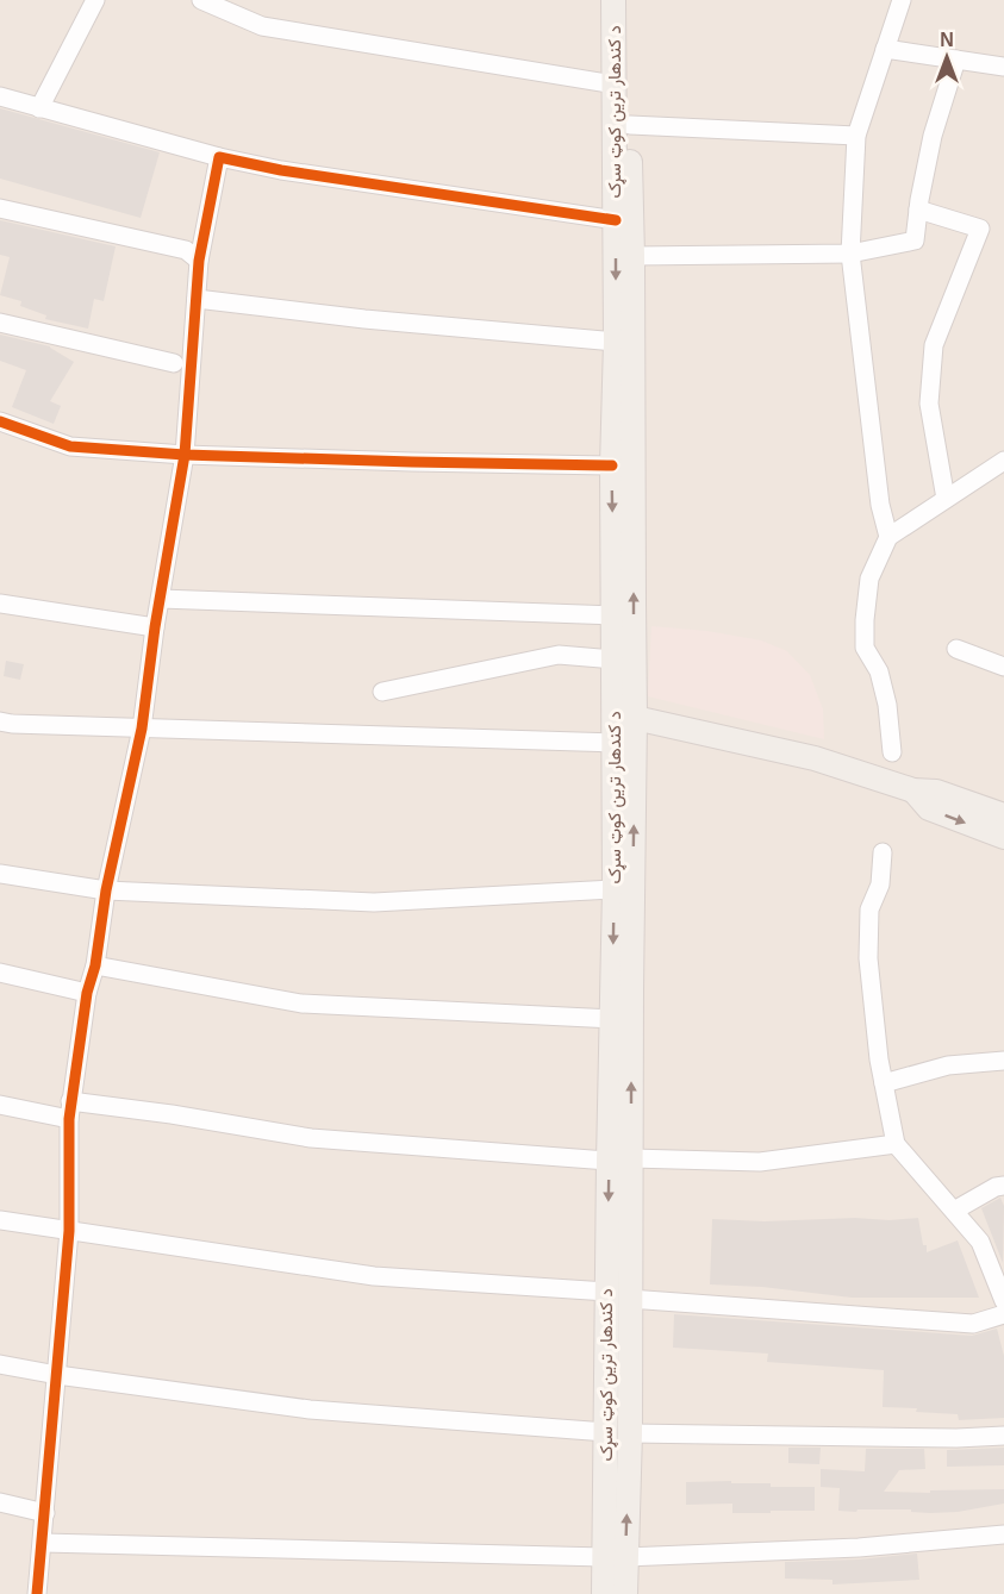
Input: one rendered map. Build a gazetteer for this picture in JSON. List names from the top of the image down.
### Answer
{
  "streets": {
    "main road": ["د کندهار ترين کوټ سړک"]
  },
  "north": "top"
}
